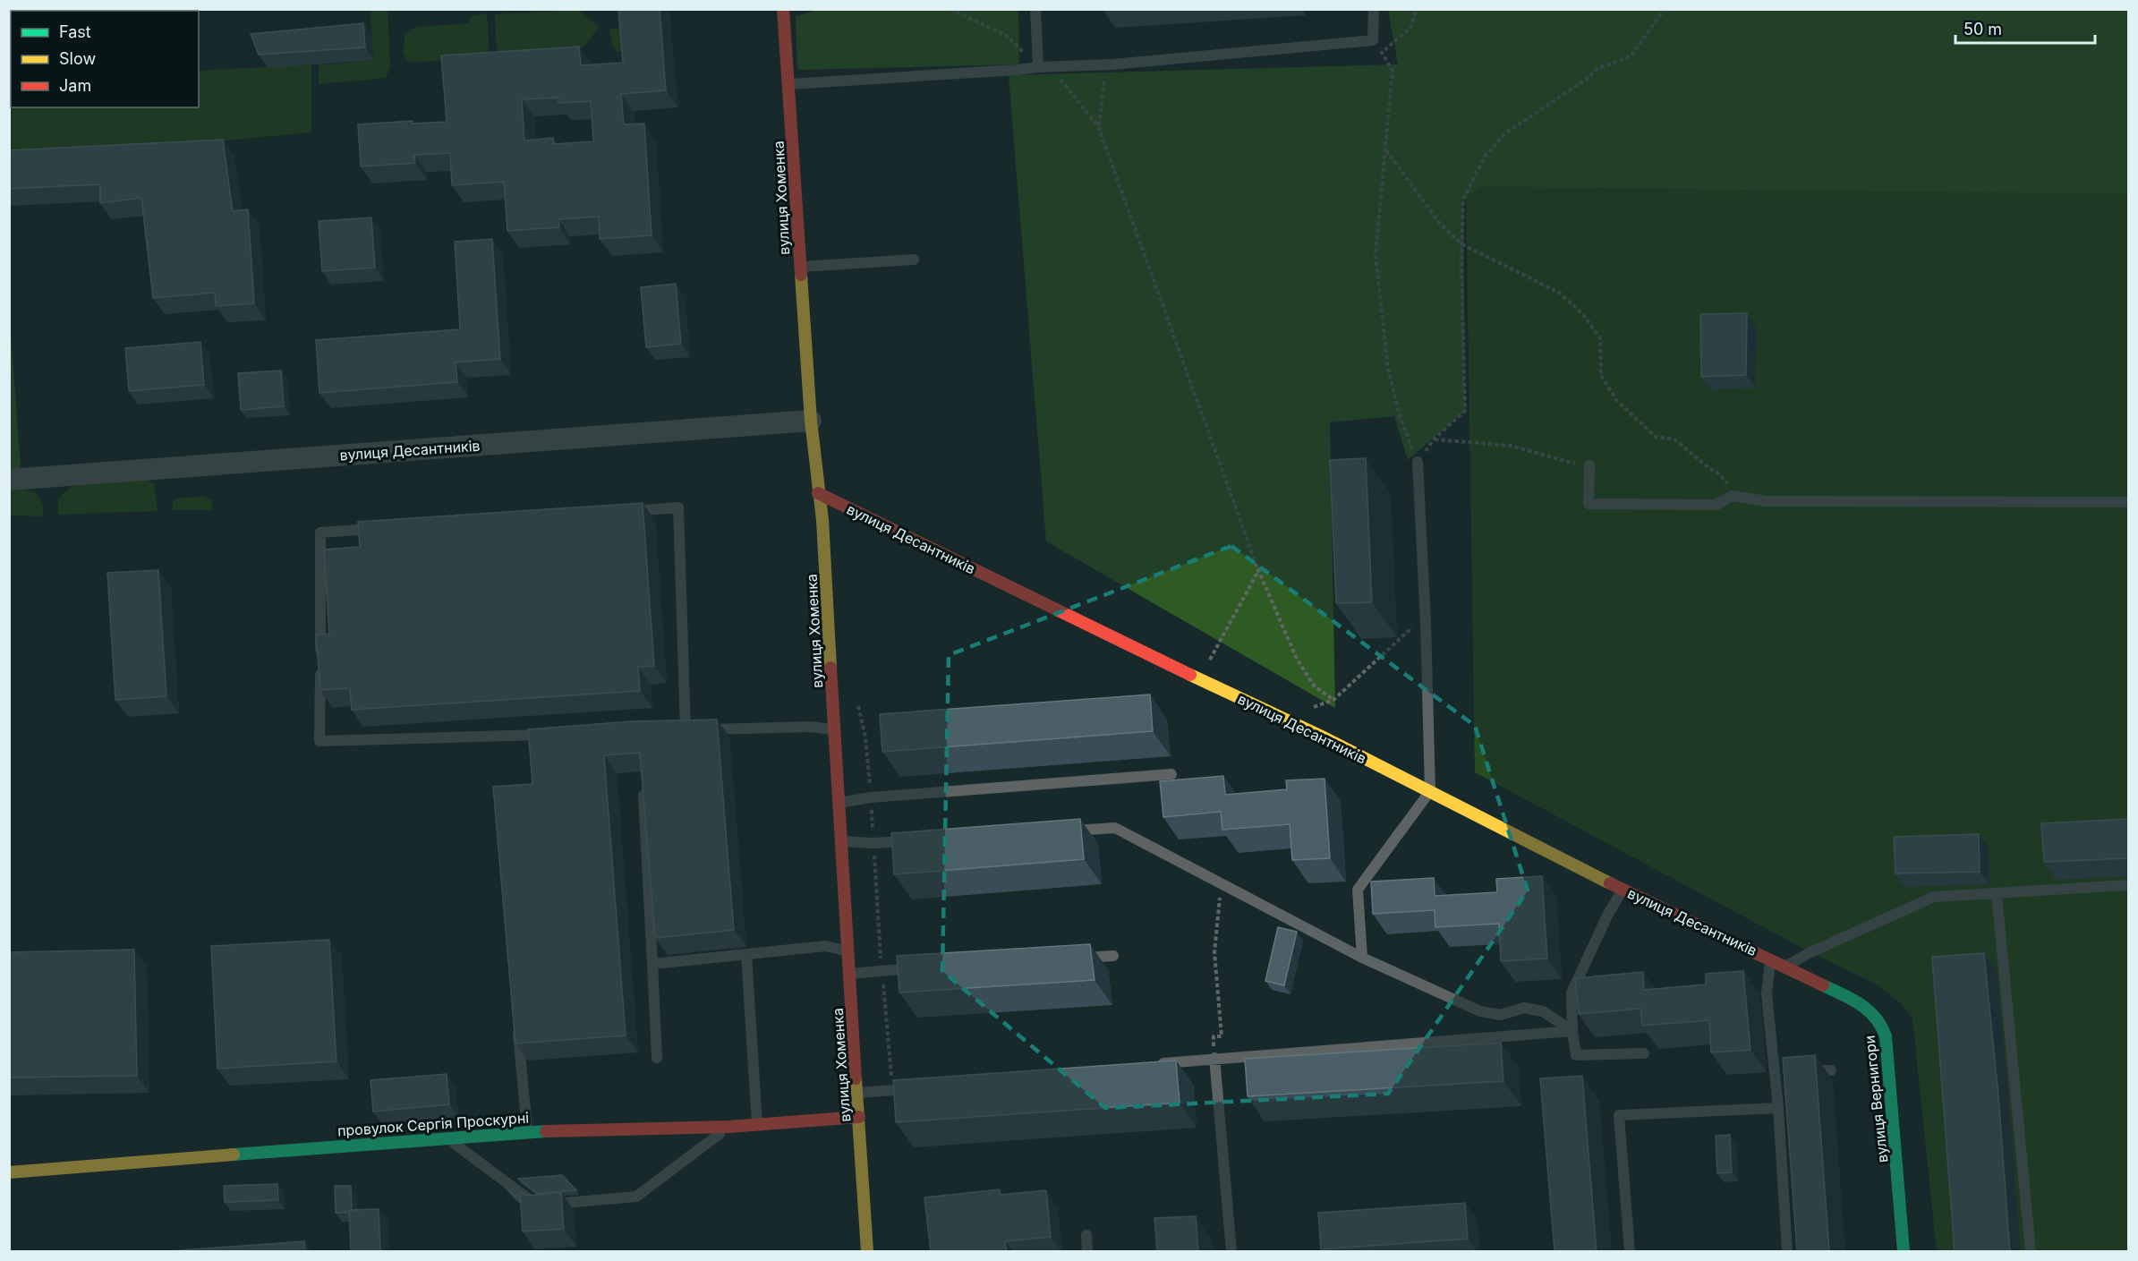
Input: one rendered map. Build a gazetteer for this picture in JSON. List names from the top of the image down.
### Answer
{
  "streets": {
    "street": [
      "вулиця Хоменка",
      "вулиця Десантників",
      "вулиця Вернигори",
      "провулок Сергія Проскурні"
    ]
  },
  "crossings": [
    ["вулиця Хоменка", "вулиця Десантників"],
    ["вулиця Хоменка", "провулок Сергія Проскурні"],
    ["вулиця Десантників", "вулиця Вернигори"]
  ],
  "legend": ["Fast", "Slow", "Jam"],
  "scale_bar": "50 m"
}
